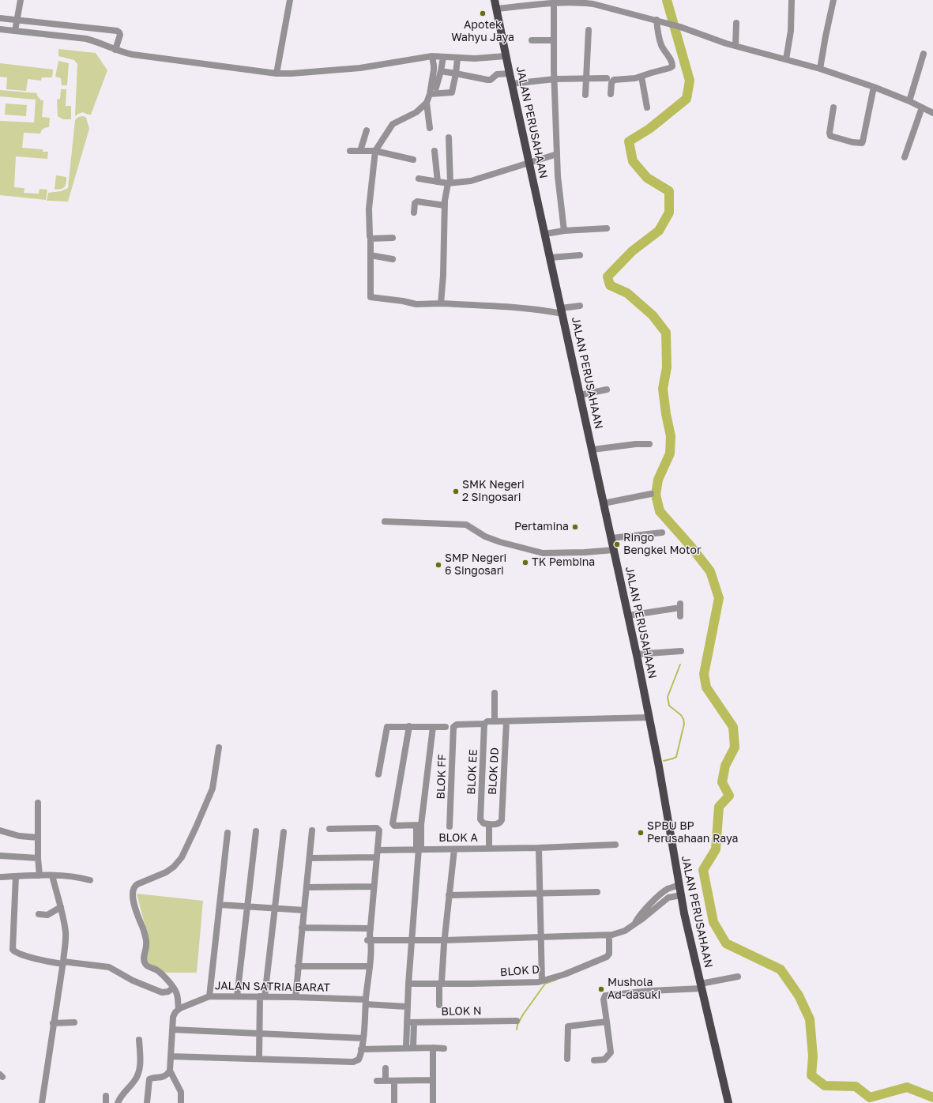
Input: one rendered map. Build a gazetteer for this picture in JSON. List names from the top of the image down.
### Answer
{
  "streets": {
    "main road": ["JALAN PERUSAHAAN"],
    "street": [
      "BLOK DD",
      "BLOK EE",
      "BLOK FF",
      "BLOK A",
      "BLOK D",
      "JALAN SATRIA BARAT",
      "BLOK N"
    ]
  },
  "crossings": [
    ["BLOK DD", "BLOK EE"],
    ["BLOK EE", "BLOK FF"]
  ],
  "places": [
    "Apotek Wahyu Jaya",
    "SMK Negeri 2 Singosari",
    "Pertamina",
    "Ringo Bengkel Motor",
    "TK Pembina",
    "SMP Negeri 6 Singosari",
    "SPBU BP Perusahaan Raya",
    "Mushola Ad-dasuki"
  ]
}
